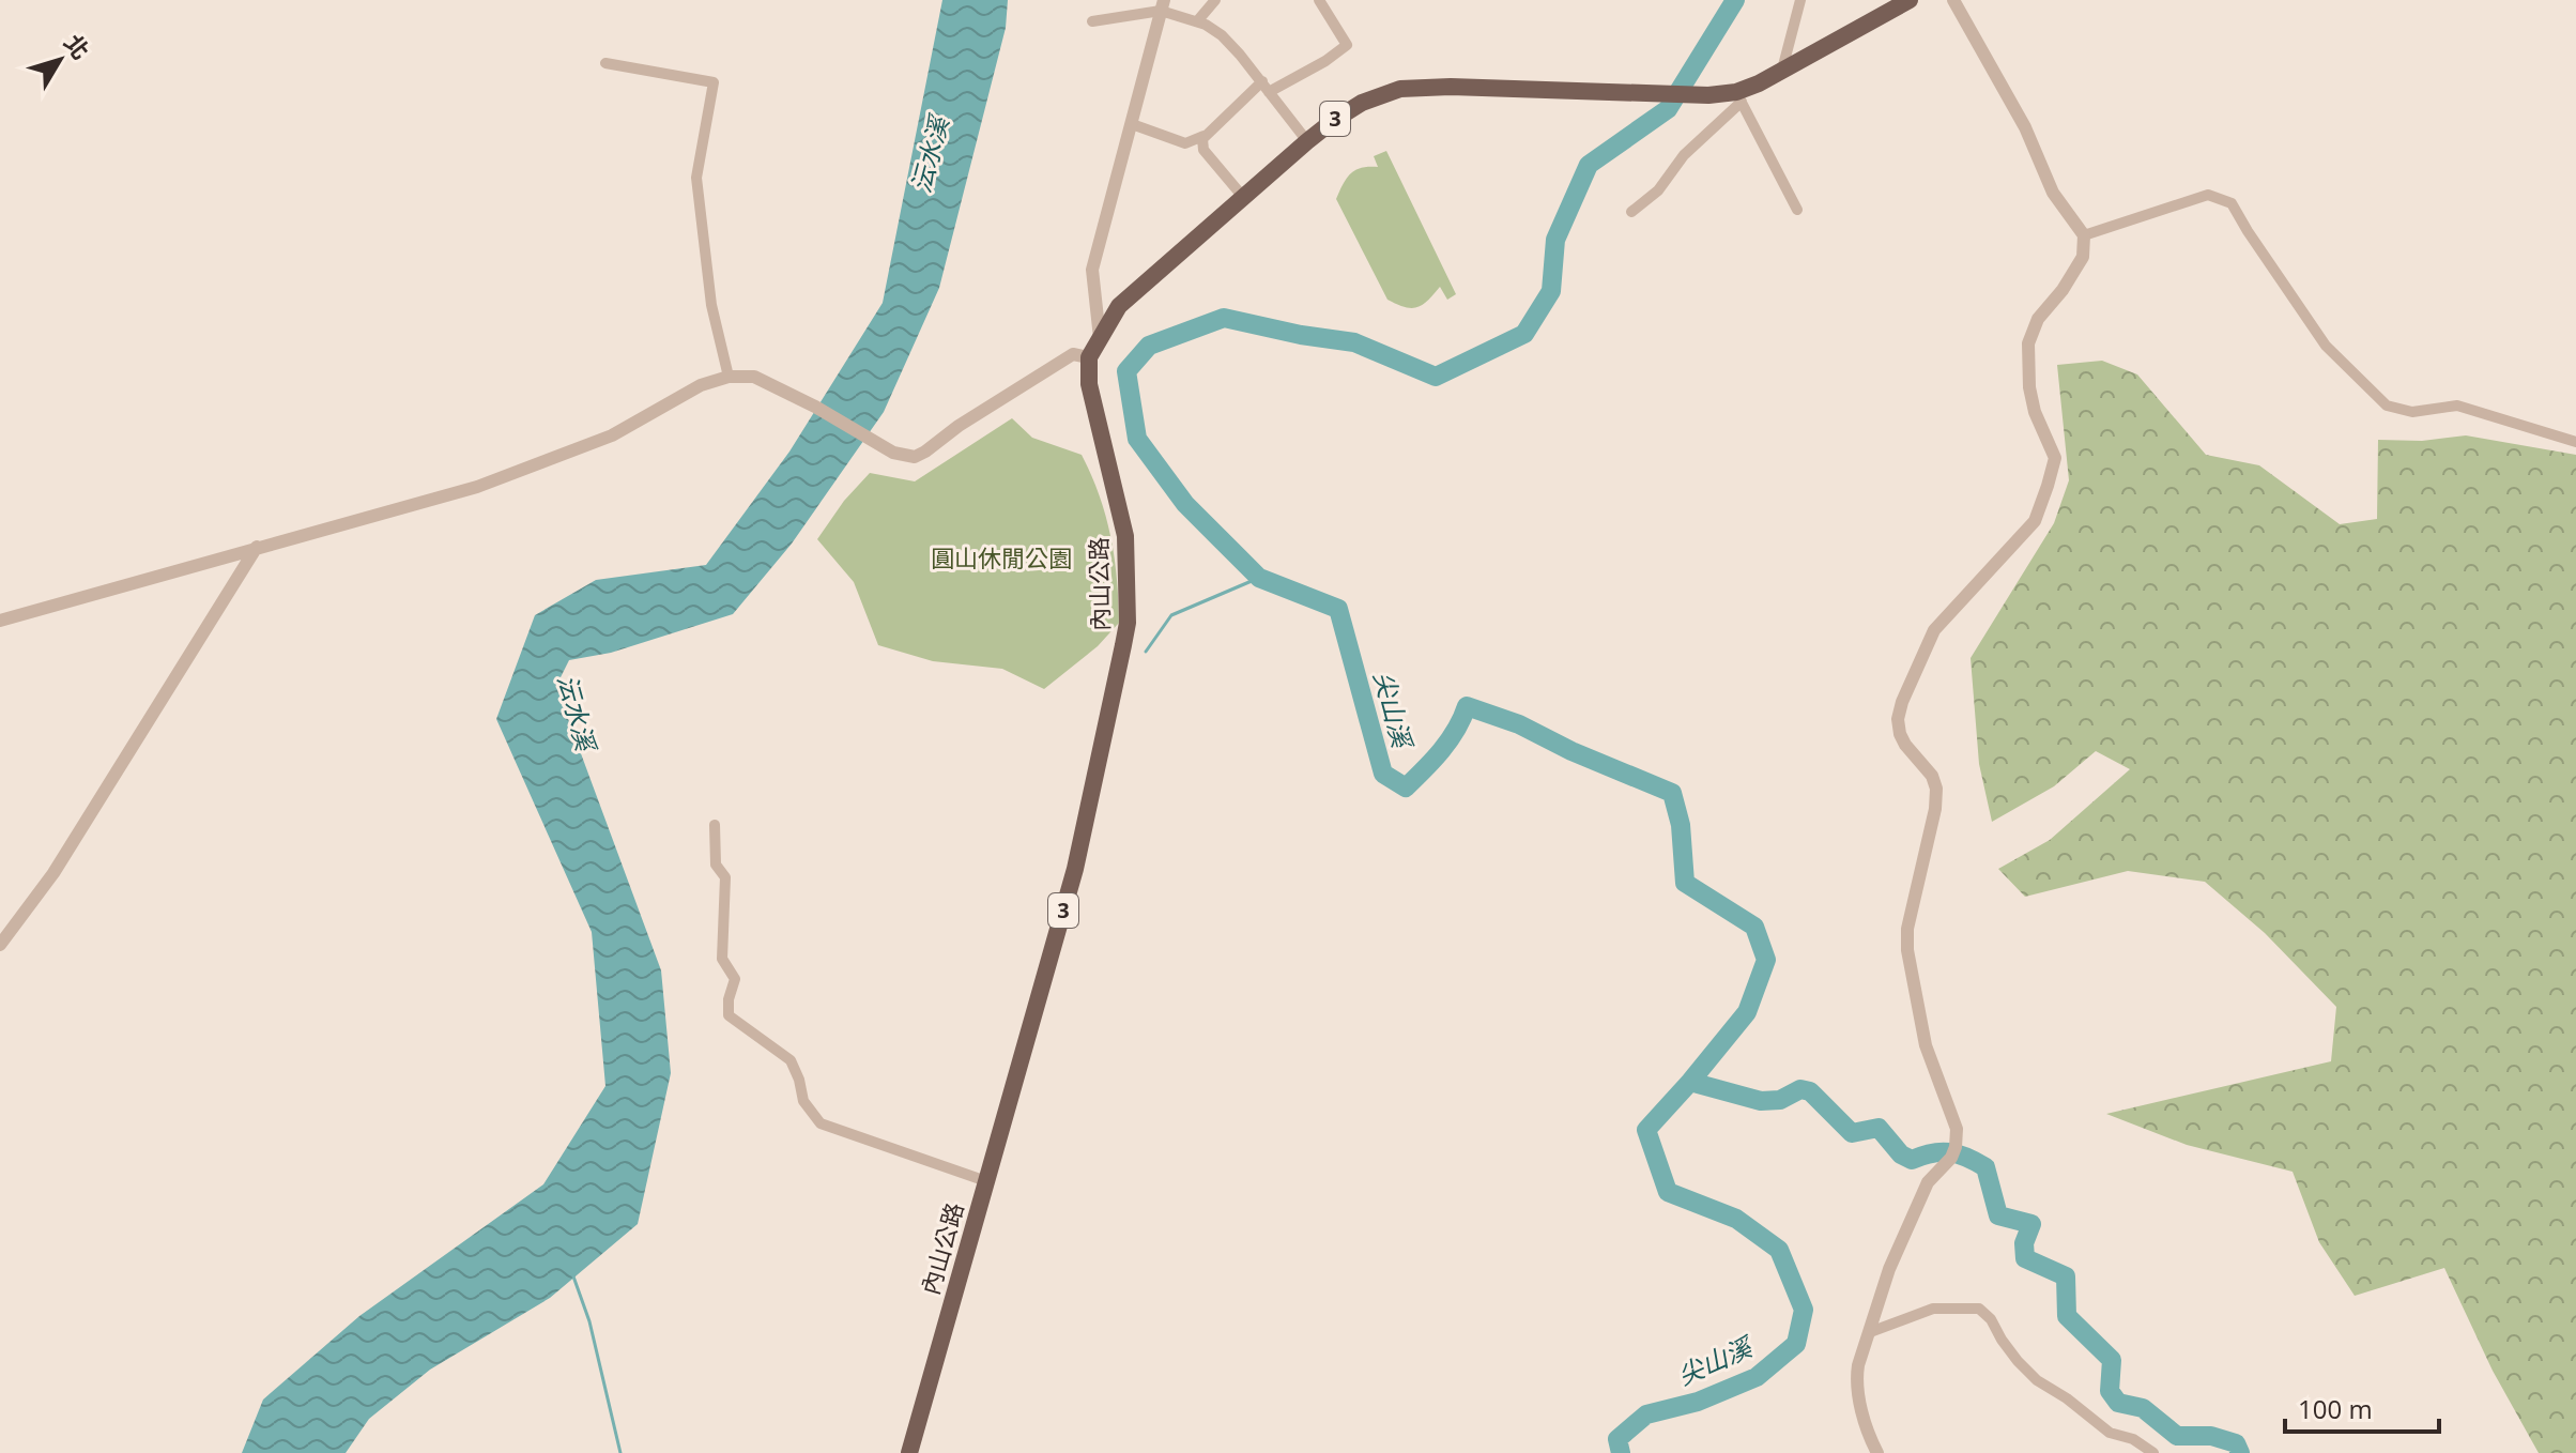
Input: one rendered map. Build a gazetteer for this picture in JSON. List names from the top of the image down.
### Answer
{
  "streets": {
    "main road": ["3", "內山公路"]
  },
  "crossings": [
    ["3", "內山公路"]
  ],
  "water": ["沄水溪", "尖山溪"],
  "parks": ["圓山休閒公園"],
  "scale_bar": "100 m",
  "north": "top right"
}
